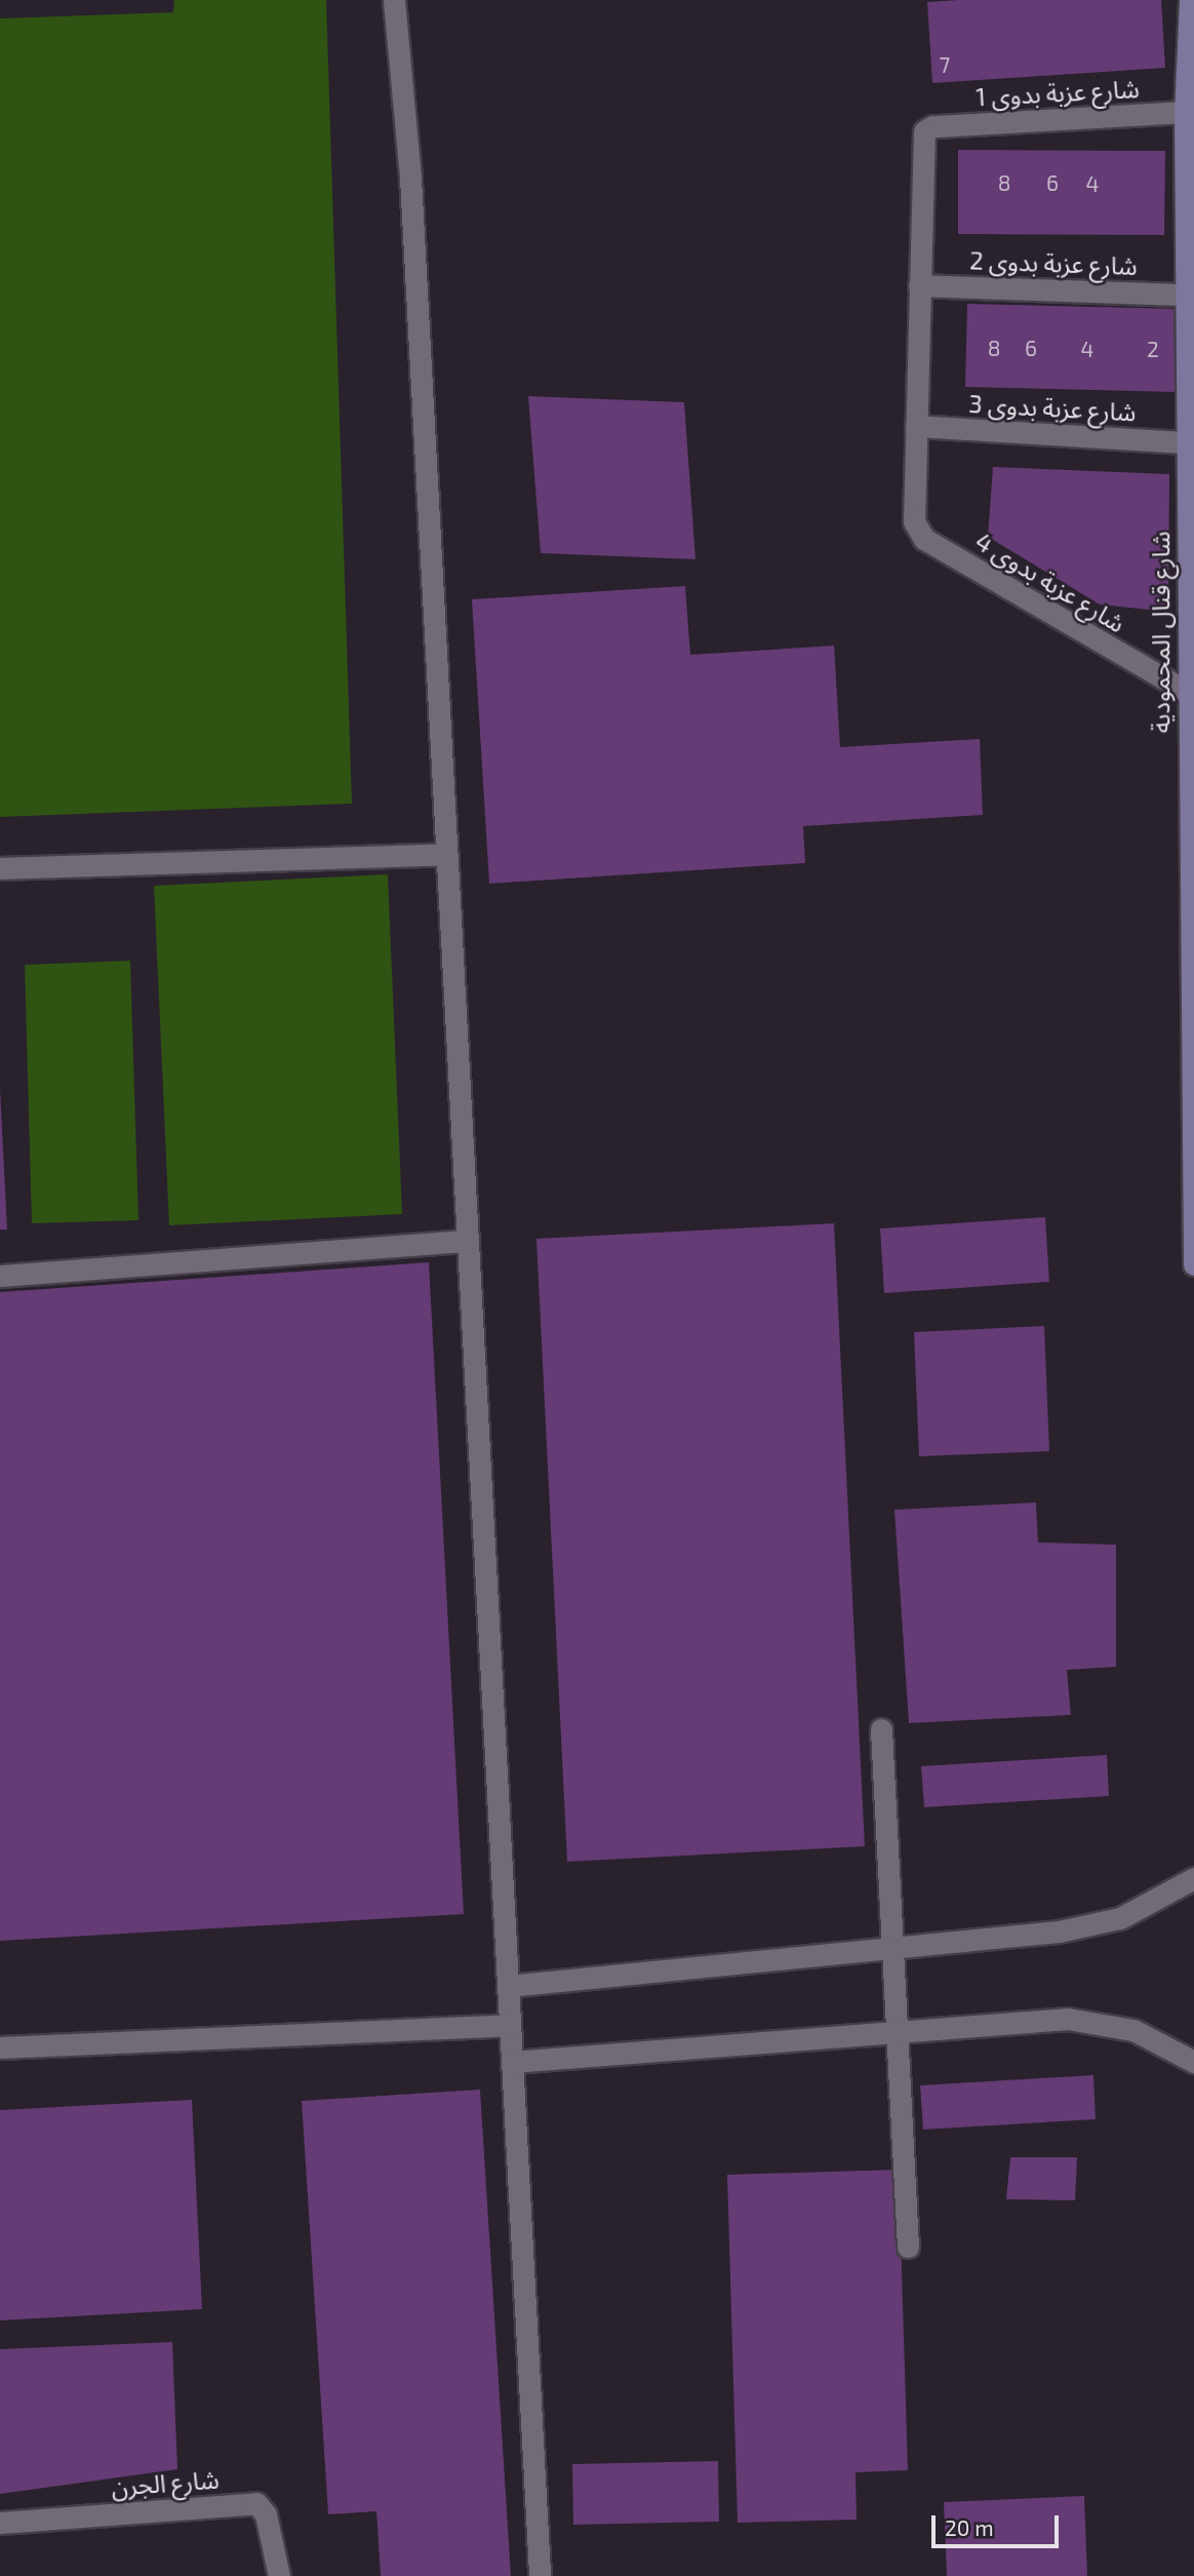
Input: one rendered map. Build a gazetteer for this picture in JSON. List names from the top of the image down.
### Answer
{
  "streets": {
    "main road": ["شارع قنال المحمودية"],
    "street": [
      "شارع عزبة بدوى 1",
      "شارع عزبة بدوى 2",
      "شارع عزبة بدوى 3",
      "شارع عزبة بدوى 4",
      "شارع الجرن"
    ]
  },
  "crossings": [
    ["شارع عزبة بدوى 1", "شارع عزبة بدوى 2"],
    ["شارع عزبة بدوى 1", "شارع قنال المحمودية"],
    ["شارع عزبة بدوى 2", "شارع قنال المحمودية"],
    ["شارع عزبة بدوى 3", "شارع عزبة بدوى 4"],
    ["شارع عزبة بدوى 3", "شارع قنال المحمودية"],
    ["شارع عزبة بدوى 4", "شارع قنال المحمودية"]
  ],
  "house_numbers": [
    "7",
    "8",
    "6",
    "4",
    "8",
    "6",
    "4",
    "2"
  ],
  "scale_bar": "20 m"
}
